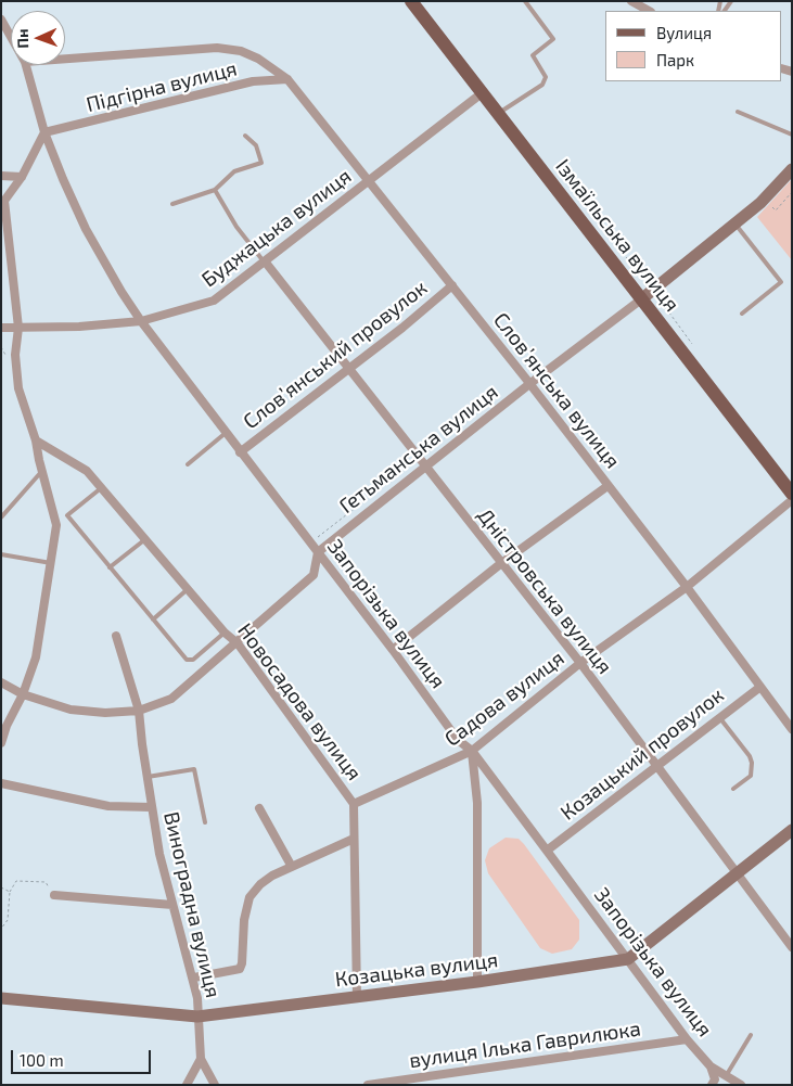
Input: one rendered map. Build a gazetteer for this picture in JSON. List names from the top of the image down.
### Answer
{
  "streets": {
    "main road": ["Ізмаїльська вулиця"],
    "street": [
      "Підгірна вулиця",
      "Буджацька вулиця",
      "Словʼянський провулок",
      "Словʼянська вулиця",
      "Гетьманська вулиця",
      "Дністровська вулиця",
      "Запорізька вулиця",
      "Садова вулиця",
      "Новосадова вулиця",
      "Козацький провулок",
      "Виноградна вулиця",
      "Козацька вулиця",
      "вулиця Ілька Гаврилюка"
    ]
  },
  "crossings": [
    ["Підгірна вулиця", "Словʼянська вулиця"],
    ["Підгірна вулиця", "Запорізька вулиця"],
    ["Буджацька вулиця", "Ізмаїльська вулиця"],
    ["Буджацька вулиця", "Словʼянська вулиця"],
    ["Буджацька вулиця", "Дністровська вулиця"],
    ["Буджацька вулиця", "Запорізька вулиця"],
    ["Ізмаїльська вулиця", "Гетьманська вулиця"],
    ["Ізмаїльська вулиця", "Садова вулиця"],
    ["Словʼянський провулок", "Словʼянська вулиця"],
    ["Словʼянський провулок", "Дністровська вулиця"],
    ["Словʼянський провулок", "Запорізька вулиця"],
    ["Словʼянська вулиця", "Гетьманська вулиця"],
    ["Словʼянська вулиця", "Садова вулиця"],
    ["Словʼянська вулиця", "Козацький провулок"],
    ["Гетьманська вулиця", "Дністровська вулиця"],
    ["Гетьманська вулиця", "Запорізька вулиця"],
    ["Дністровська вулиця", "Садова вулиця"],
    ["Дністровська вулиця", "Козацький провулок"],
    ["Дністровська вулиця", "Козацька вулиця"],
    ["Запорізька вулиця", "Садова вулиця"],
    ["Запорізька вулиця", "Козацький провулок"],
    ["Запорізька вулиця", "Козацька вулиця"],
    ["Запорізька вулиця", "вулиця Ілька Гаврилюка"],
    ["Садова вулиця", "Новосадова вулиця"],
    ["Новосадова вулиця", "Козацька вулиця"],
    ["Виноградна вулиця", "Козацька вулиця"]
  ],
  "legend": ["Вулиця", "Парк"],
  "scale_bar": "100 m",
  "north": "left"
}
